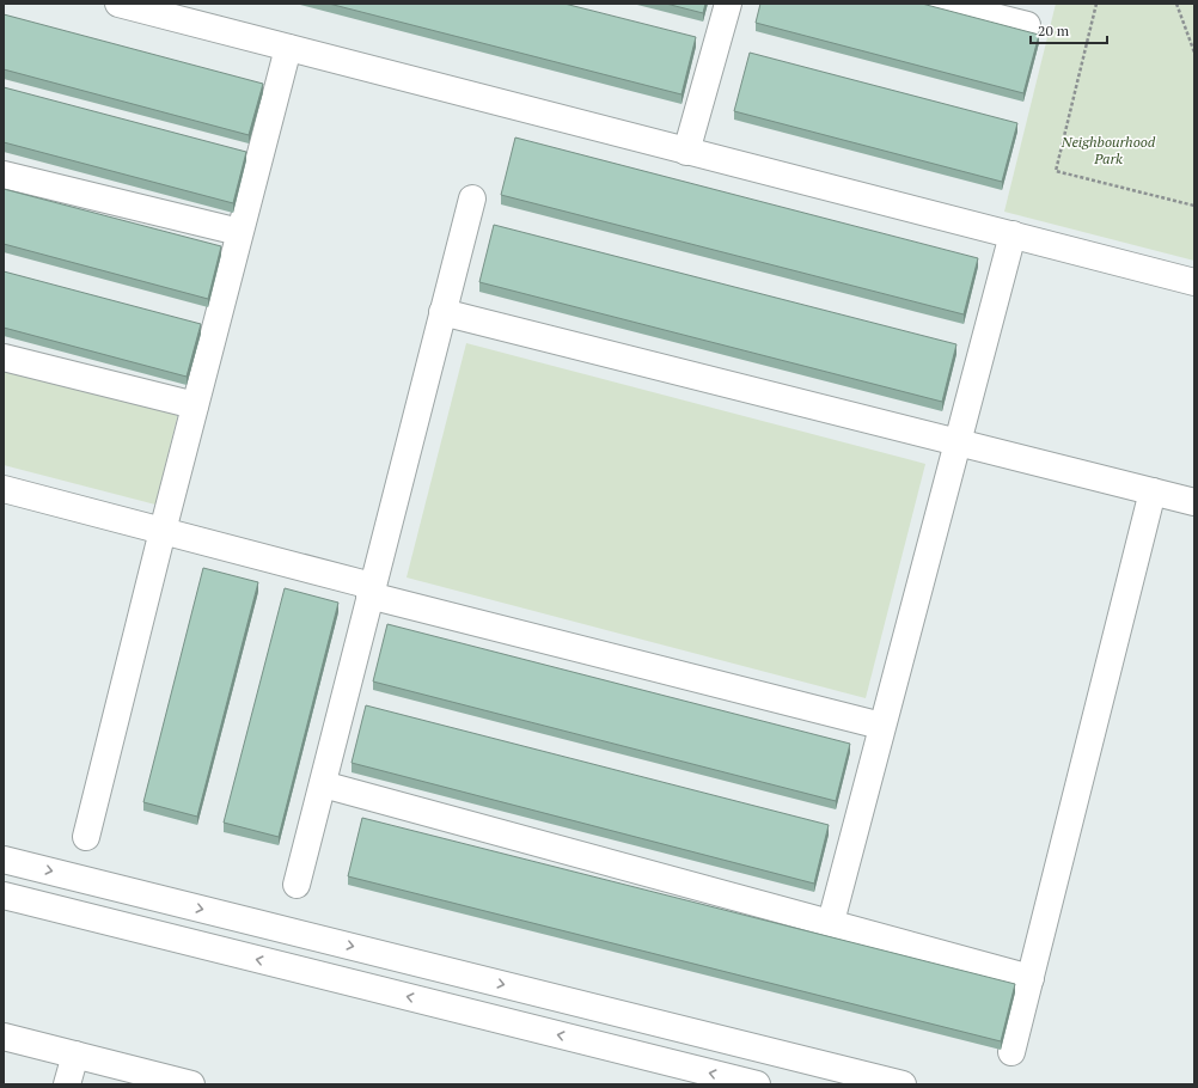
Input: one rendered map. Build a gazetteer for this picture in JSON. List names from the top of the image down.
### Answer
{
  "parks": ["Neighbourhood Park"],
  "scale_bar": "20 m"
}
